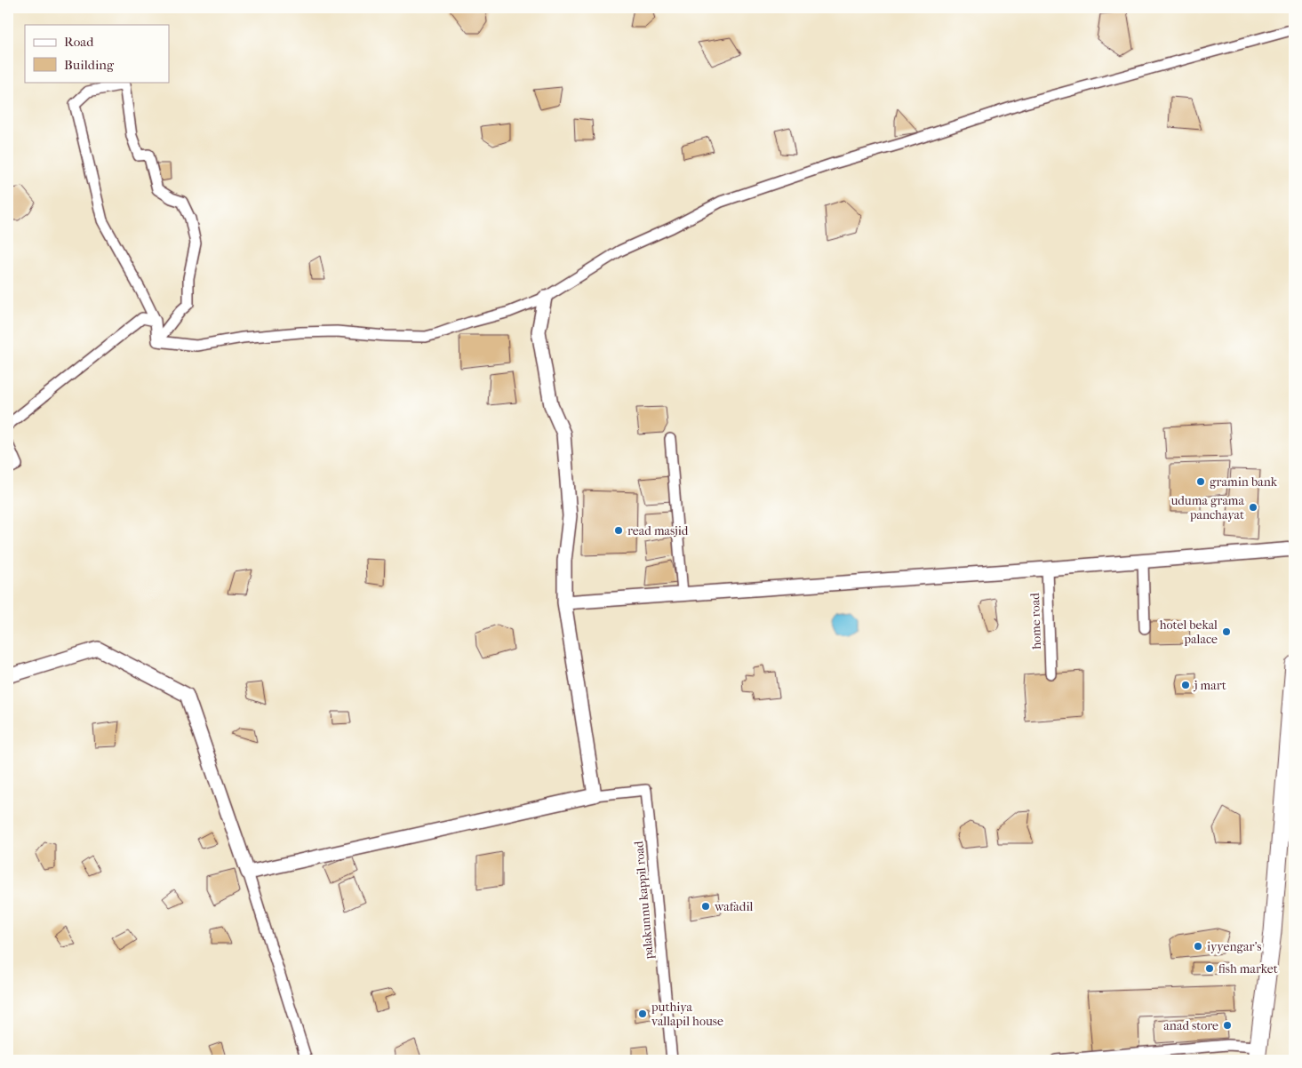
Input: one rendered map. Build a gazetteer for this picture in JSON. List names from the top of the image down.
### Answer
{
  "streets": {
    "street": ["home road", "palakunnu kappil road"]
  },
  "places": [
    "gramin bank",
    "uduma grama panchayat",
    "read masjid",
    "hotel bekal palace",
    "j mart",
    "wafadil",
    "iyyengar's",
    "fish market",
    "puthiya vallapil house",
    "anad store"
  ],
  "legend": ["Road", "Building"]
}
